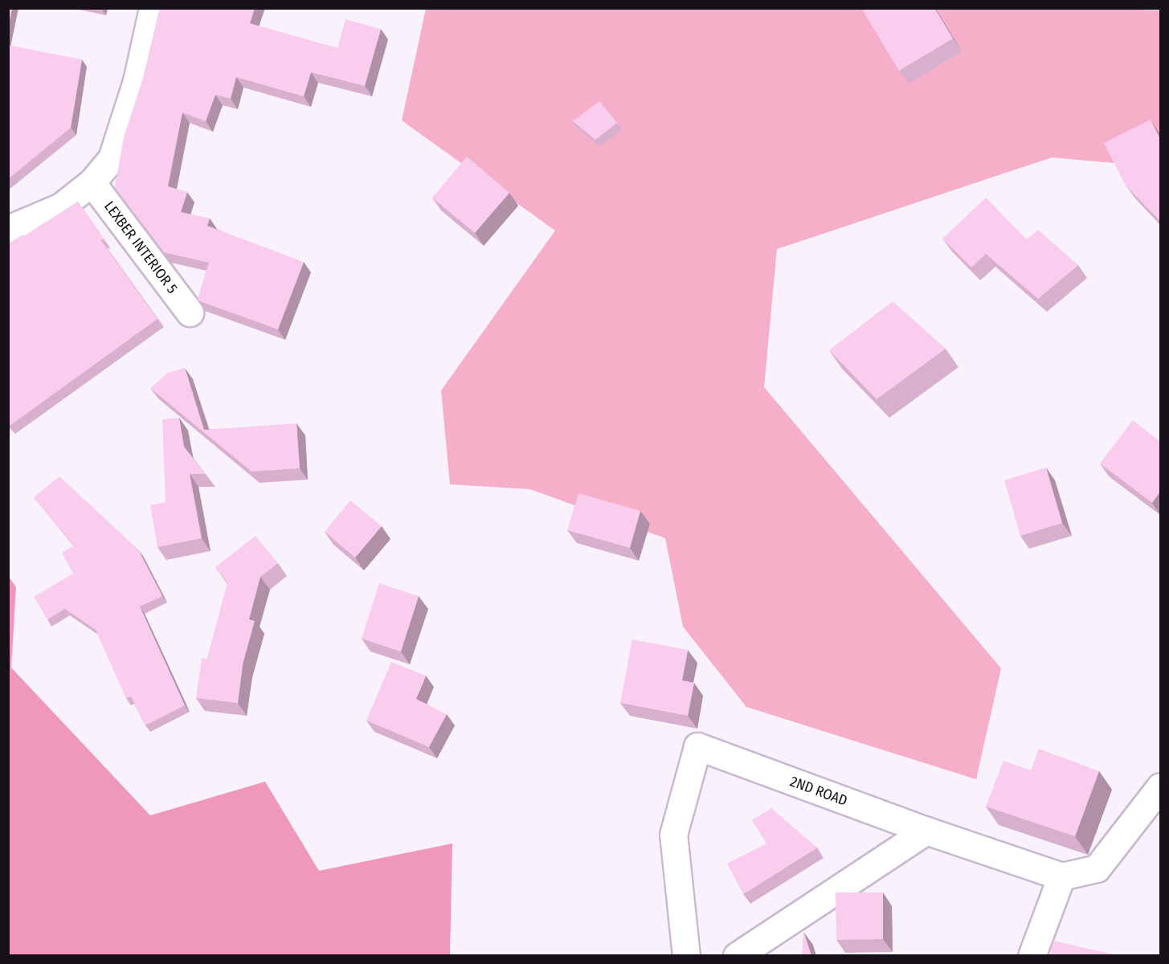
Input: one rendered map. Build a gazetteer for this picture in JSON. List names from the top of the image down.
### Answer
{
  "streets": {
    "street": ["LEXBER INTERIOR 5", "2ND ROAD"]
  }
}
